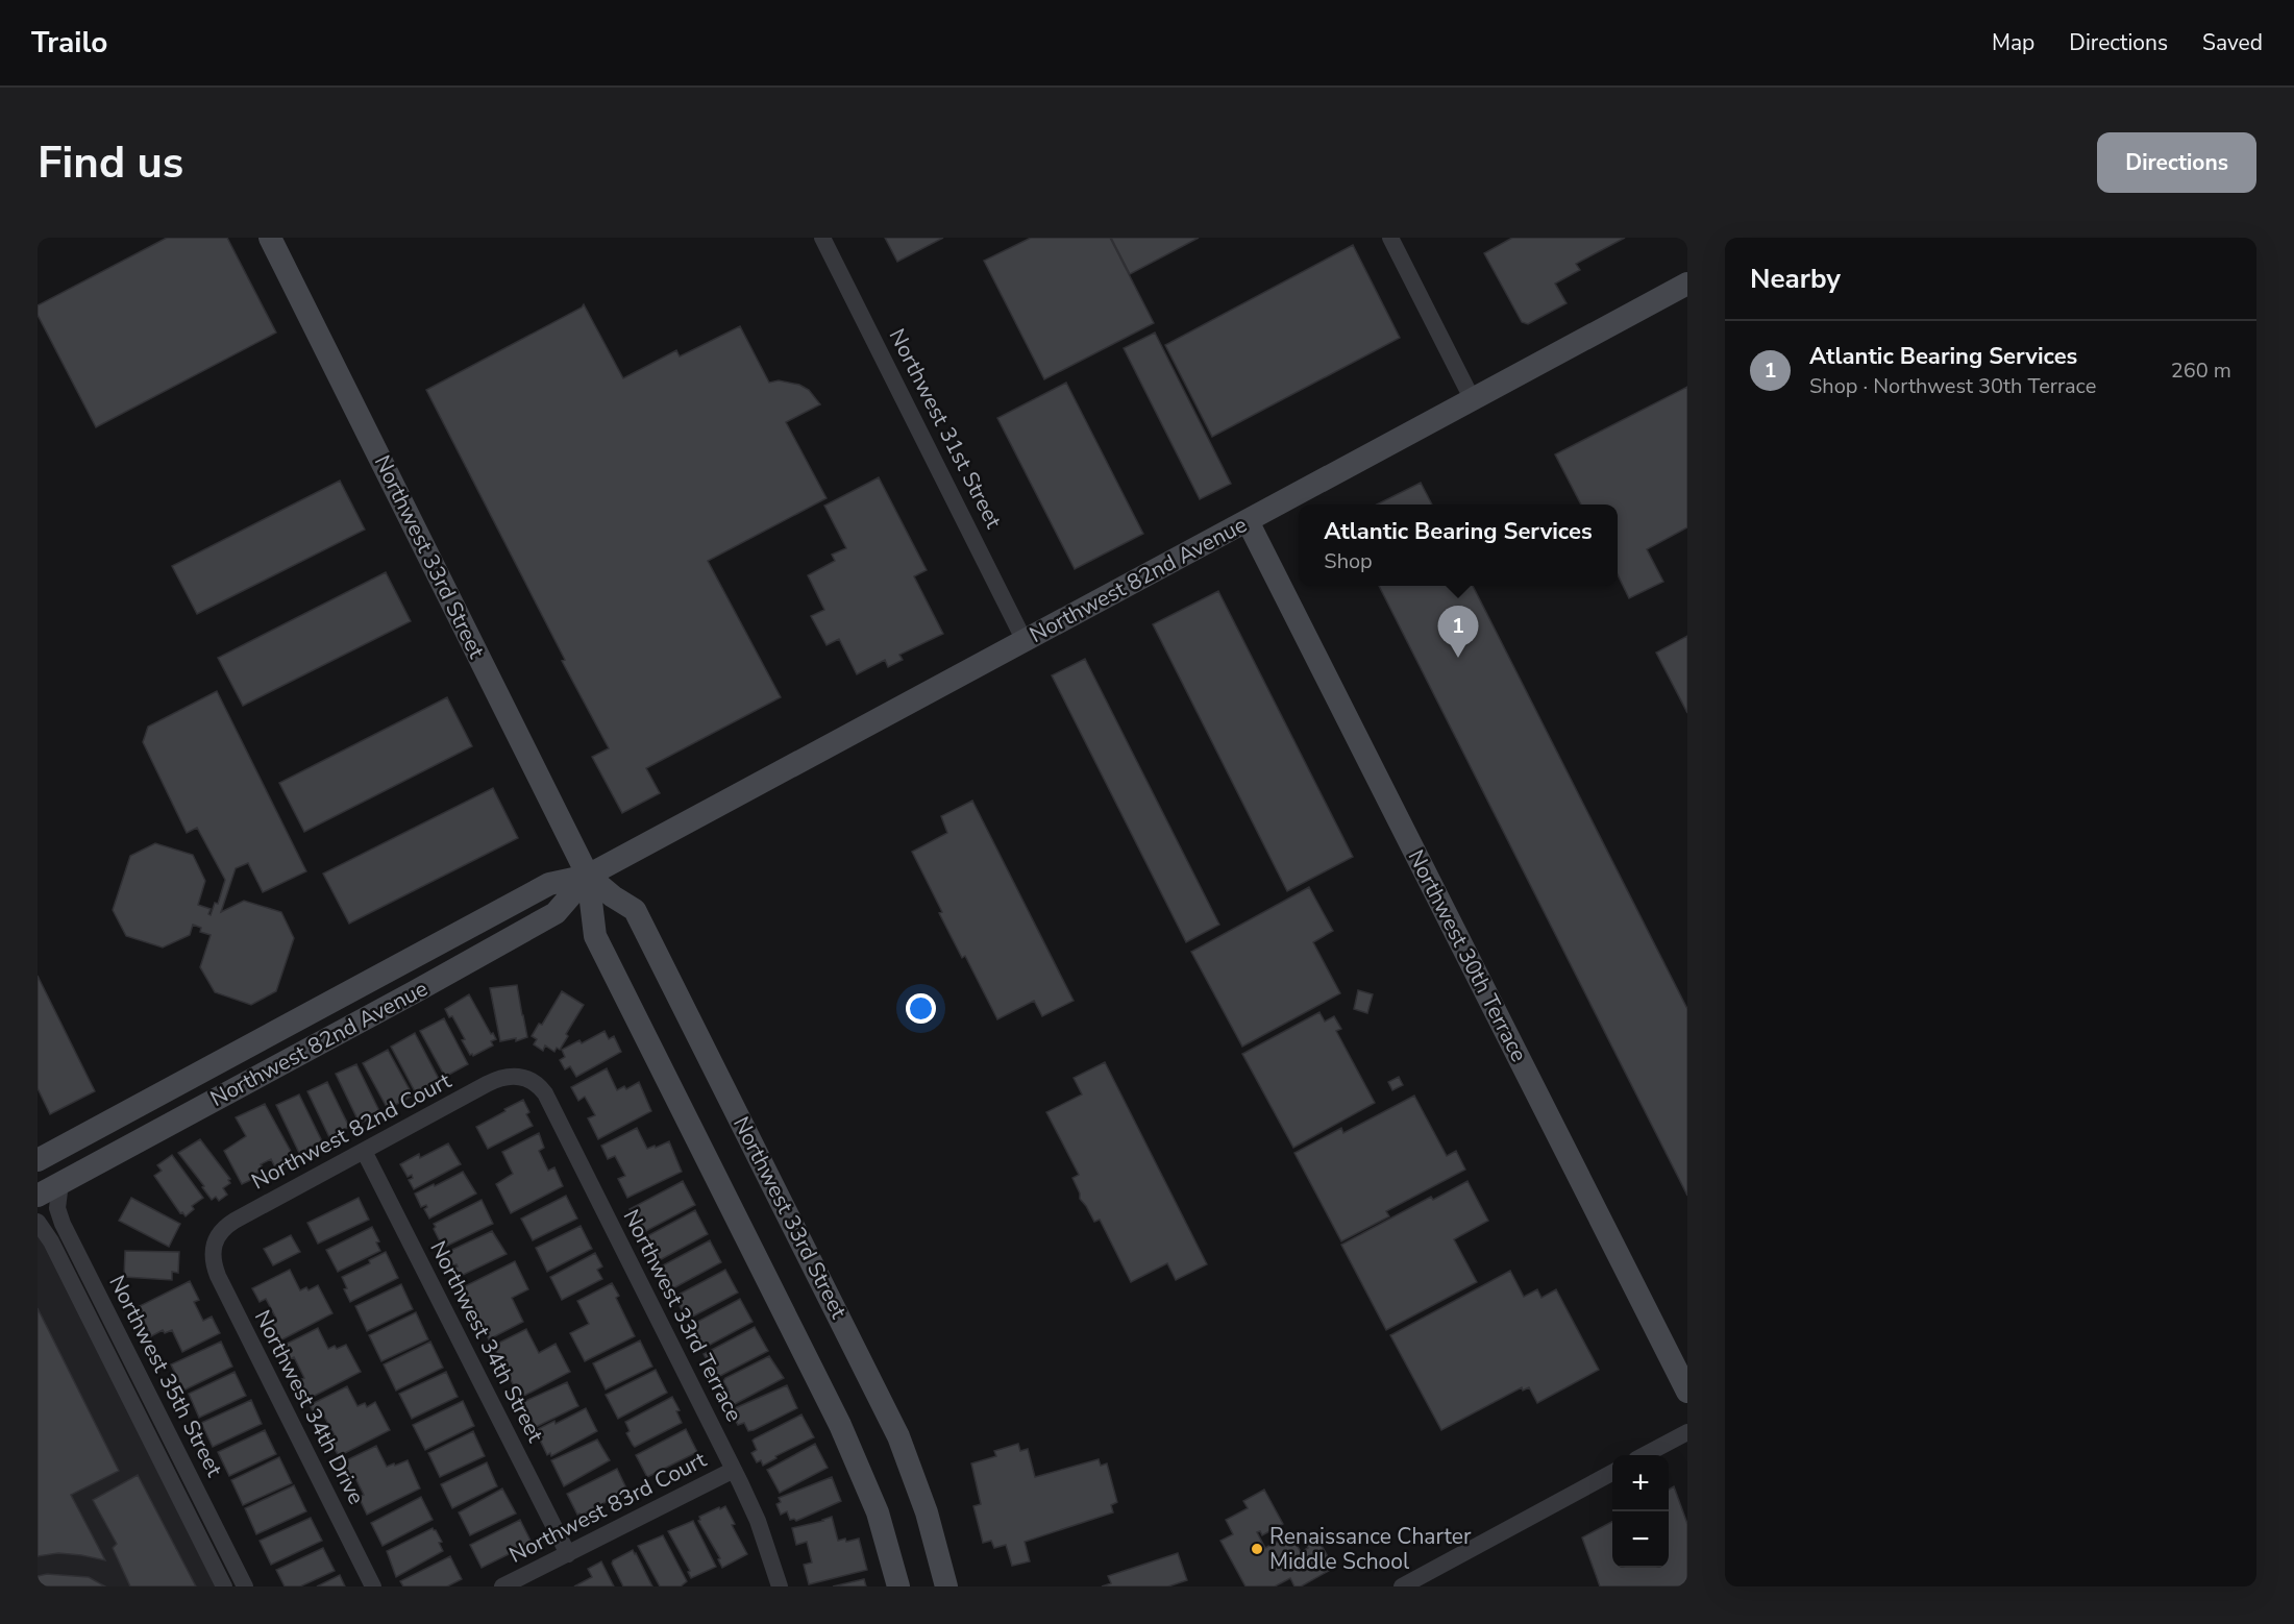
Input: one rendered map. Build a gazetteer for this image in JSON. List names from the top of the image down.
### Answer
{
  "streets": {
    "street": [
      "Northwest 31st Street",
      "Northwest 33rd Street",
      "Northwest 82nd Avenue",
      "Northwest 30th Terrace",
      "Northwest 82nd Court",
      "Northwest 33rd Terrace",
      "Northwest 34th Street",
      "Northwest 35th Street",
      "Northwest 34th Drive",
      "Northwest 83rd Court"
    ]
  },
  "crossings": [
    ["Northwest 31st Street", "Northwest 82nd Avenue"],
    ["Northwest 33rd Street", "Northwest 82nd Avenue"],
    ["Northwest 82nd Avenue", "Northwest 30th Terrace"],
    ["Northwest 82nd Avenue", "Northwest 35th Street"],
    ["Northwest 82nd Court", "Northwest 33rd Terrace"],
    ["Northwest 82nd Court", "Northwest 34th Street"],
    ["Northwest 82nd Court", "Northwest 34th Drive"],
    ["Northwest 33rd Terrace", "Northwest 83rd Court"],
    ["Northwest 34th Street", "Northwest 83rd Court"]
  ],
  "places": ["Renaissance Charter Middle School"],
  "page": {
    "header": "Trailo",
    "nav": ["Map", "Directions", "Saved"],
    "buttons": "Directions",
    "title": "Find us",
    "heading": "Nearby",
    "list": [
      {
        "mark": "1",
        "name": "Atlantic Bearing Services",
        "note": "Shop · Northwest 30th Terrace",
        "value": "260 m"
      }
    ],
    "popup": ["Atlantic Bearing Services", "Shop"],
    "pins": "1",
    "map_buttons": ["+", "−"]
  }
}
